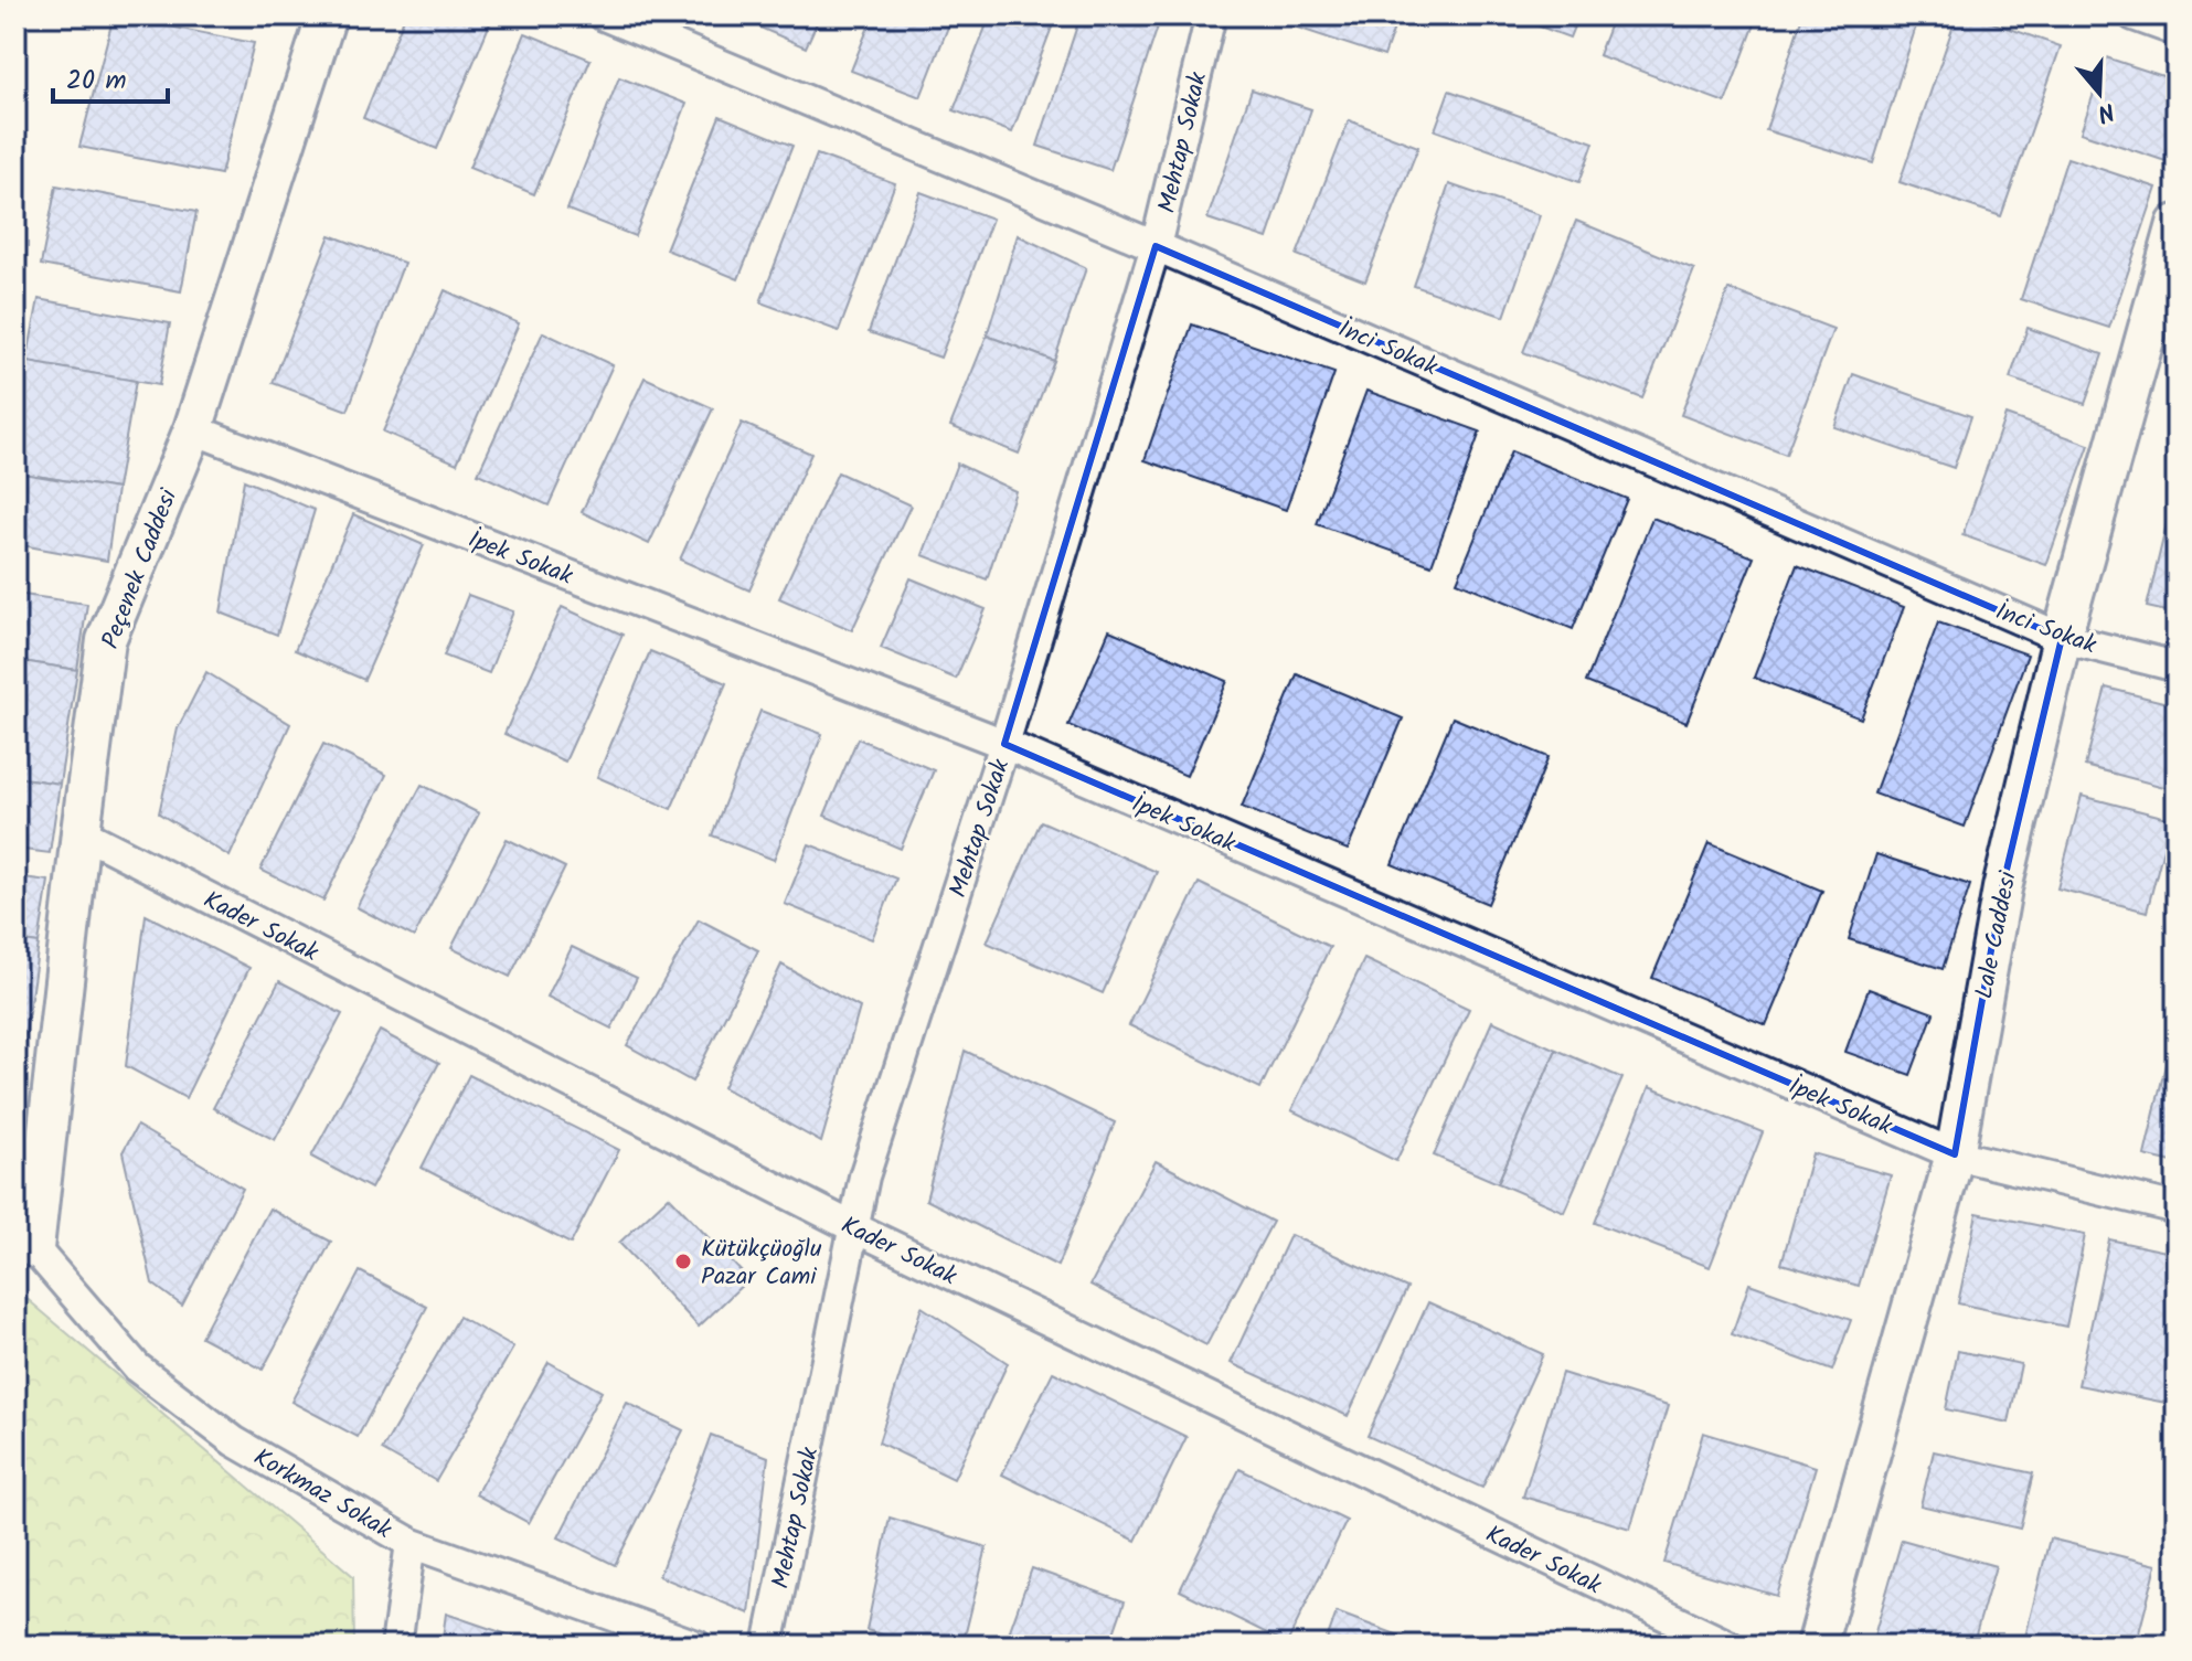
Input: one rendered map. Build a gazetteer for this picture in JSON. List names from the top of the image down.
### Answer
{
  "streets": {
    "street": [
      "Mehtap Sokak",
      "İnci Sokak",
      "İpek Sokak",
      "Peçenek Caddesi",
      "Kader Sokak",
      "Lale Caddesi",
      "Korkmaz Sokak"
    ]
  },
  "crossings": [
    ["Mehtap Sokak", "İnci Sokak"],
    ["Mehtap Sokak", "İpek Sokak"],
    ["Mehtap Sokak", "Kader Sokak"],
    ["İnci Sokak", "Lale Caddesi"],
    ["İpek Sokak", "Peçenek Caddesi"],
    ["İpek Sokak", "Lale Caddesi"],
    ["Peçenek Caddesi", "Kader Sokak"],
    ["Peçenek Caddesi", "Korkmaz Sokak"]
  ],
  "places": ["Kütükçüoğlu Pazar Cami"],
  "scale_bar": "20 m",
  "north": "bottom"
}
